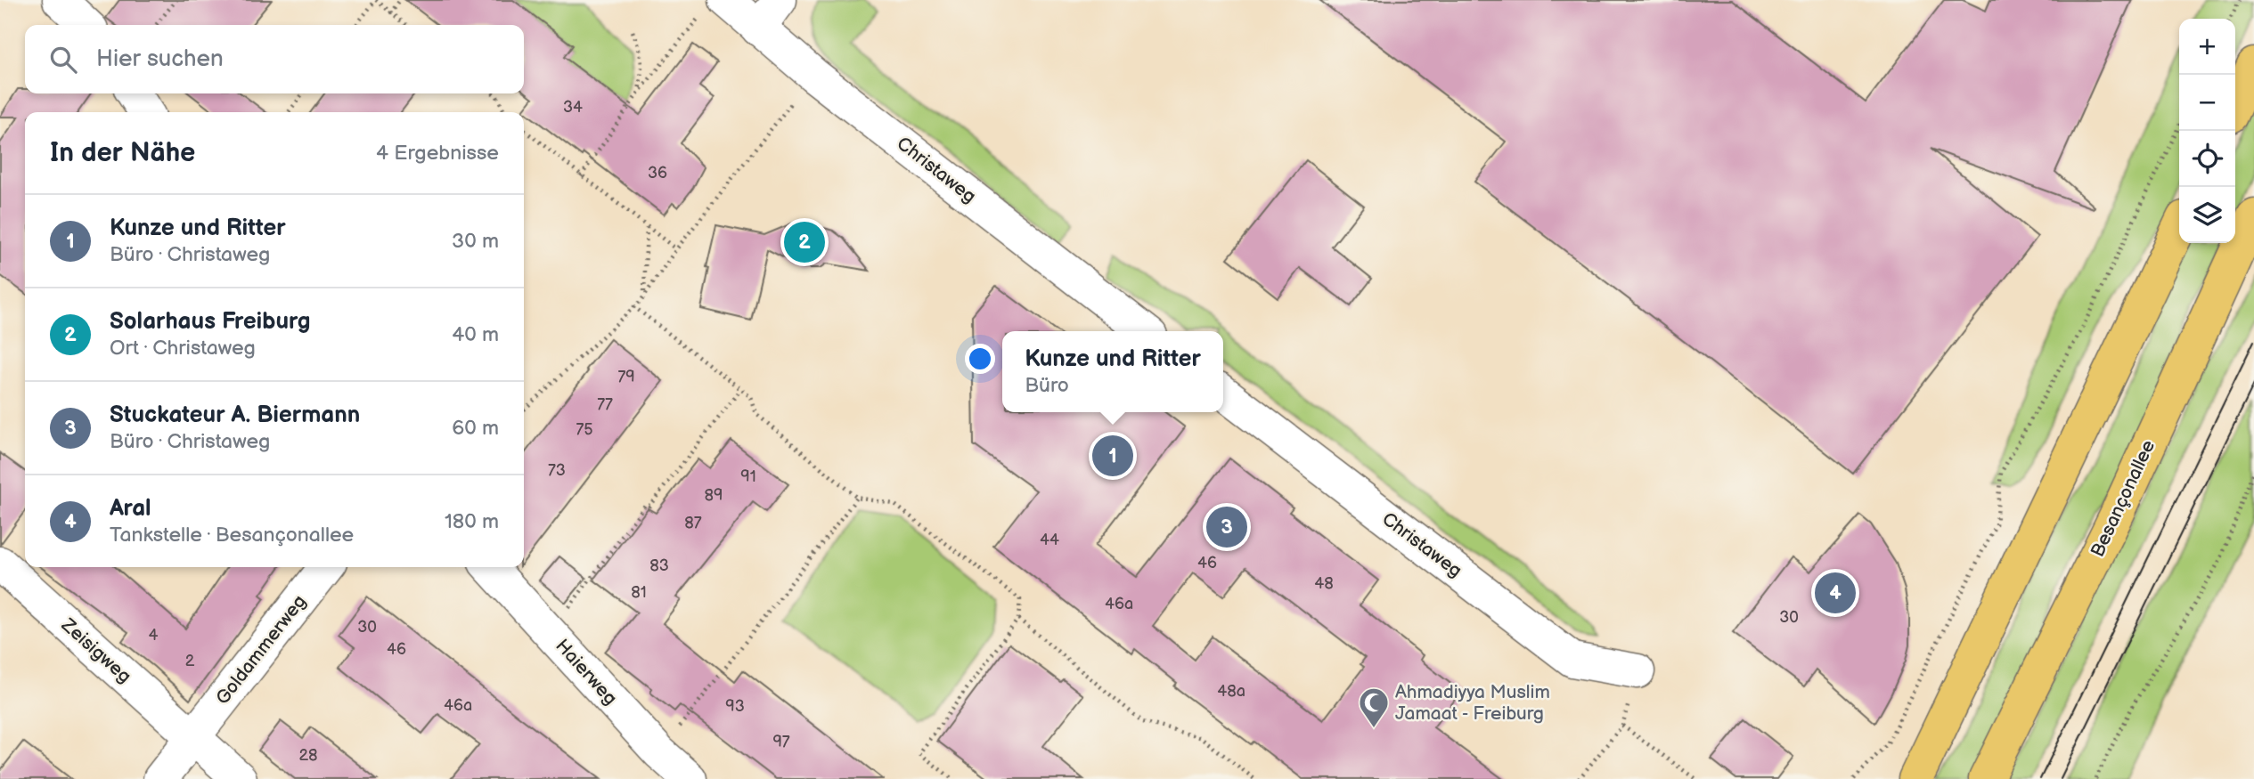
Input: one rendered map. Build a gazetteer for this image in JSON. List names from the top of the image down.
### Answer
{
  "streets": {
    "main road": ["Besançonallee"],
    "street": [
      "Christaweg",
      "Goldammerweg",
      "Zeisigweg",
      "Haierweg"
    ]
  },
  "crossings": [
    ["Goldammerweg", "Zeisigweg"]
  ],
  "places": {
    "mosque": ["Ahmadiyya Muslim Jamaat - Freiburg"]
  },
  "house_numbers": [
    "34",
    "36",
    "79",
    "77",
    "75",
    "73",
    "91",
    "89",
    "87",
    "44",
    "46",
    "83",
    "48",
    "81",
    "46a",
    "30",
    "30",
    "4",
    "46",
    "2",
    "48a",
    "46a",
    "93",
    "97",
    "28"
  ],
  "page": {
    "map_buttons": ["+", "−"],
    "search": "Hier suchen",
    "heading": ["In der Nähe", "4 Ergebnisse"],
    "list": [
      {
        "mark": "1",
        "name": "Kunze und Ritter",
        "note": "Büro · Christaweg",
        "value": "30 m"
      },
      {
        "mark": "2",
        "name": "Solarhaus Freiburg",
        "note": "Ort · Christaweg",
        "value": "40 m"
      },
      {
        "mark": "3",
        "name": "Stuckateur A. Biermann",
        "note": "Büro · Christaweg",
        "value": "60 m"
      },
      {
        "mark": "4",
        "name": "Aral",
        "note": "Tankstelle · Besançonallee",
        "value": "180 m"
      }
    ],
    "pins": [
      "2",
      "1",
      "3",
      "4"
    ],
    "popup": ["Kunze und Ritter", "Büro"]
  }
}
